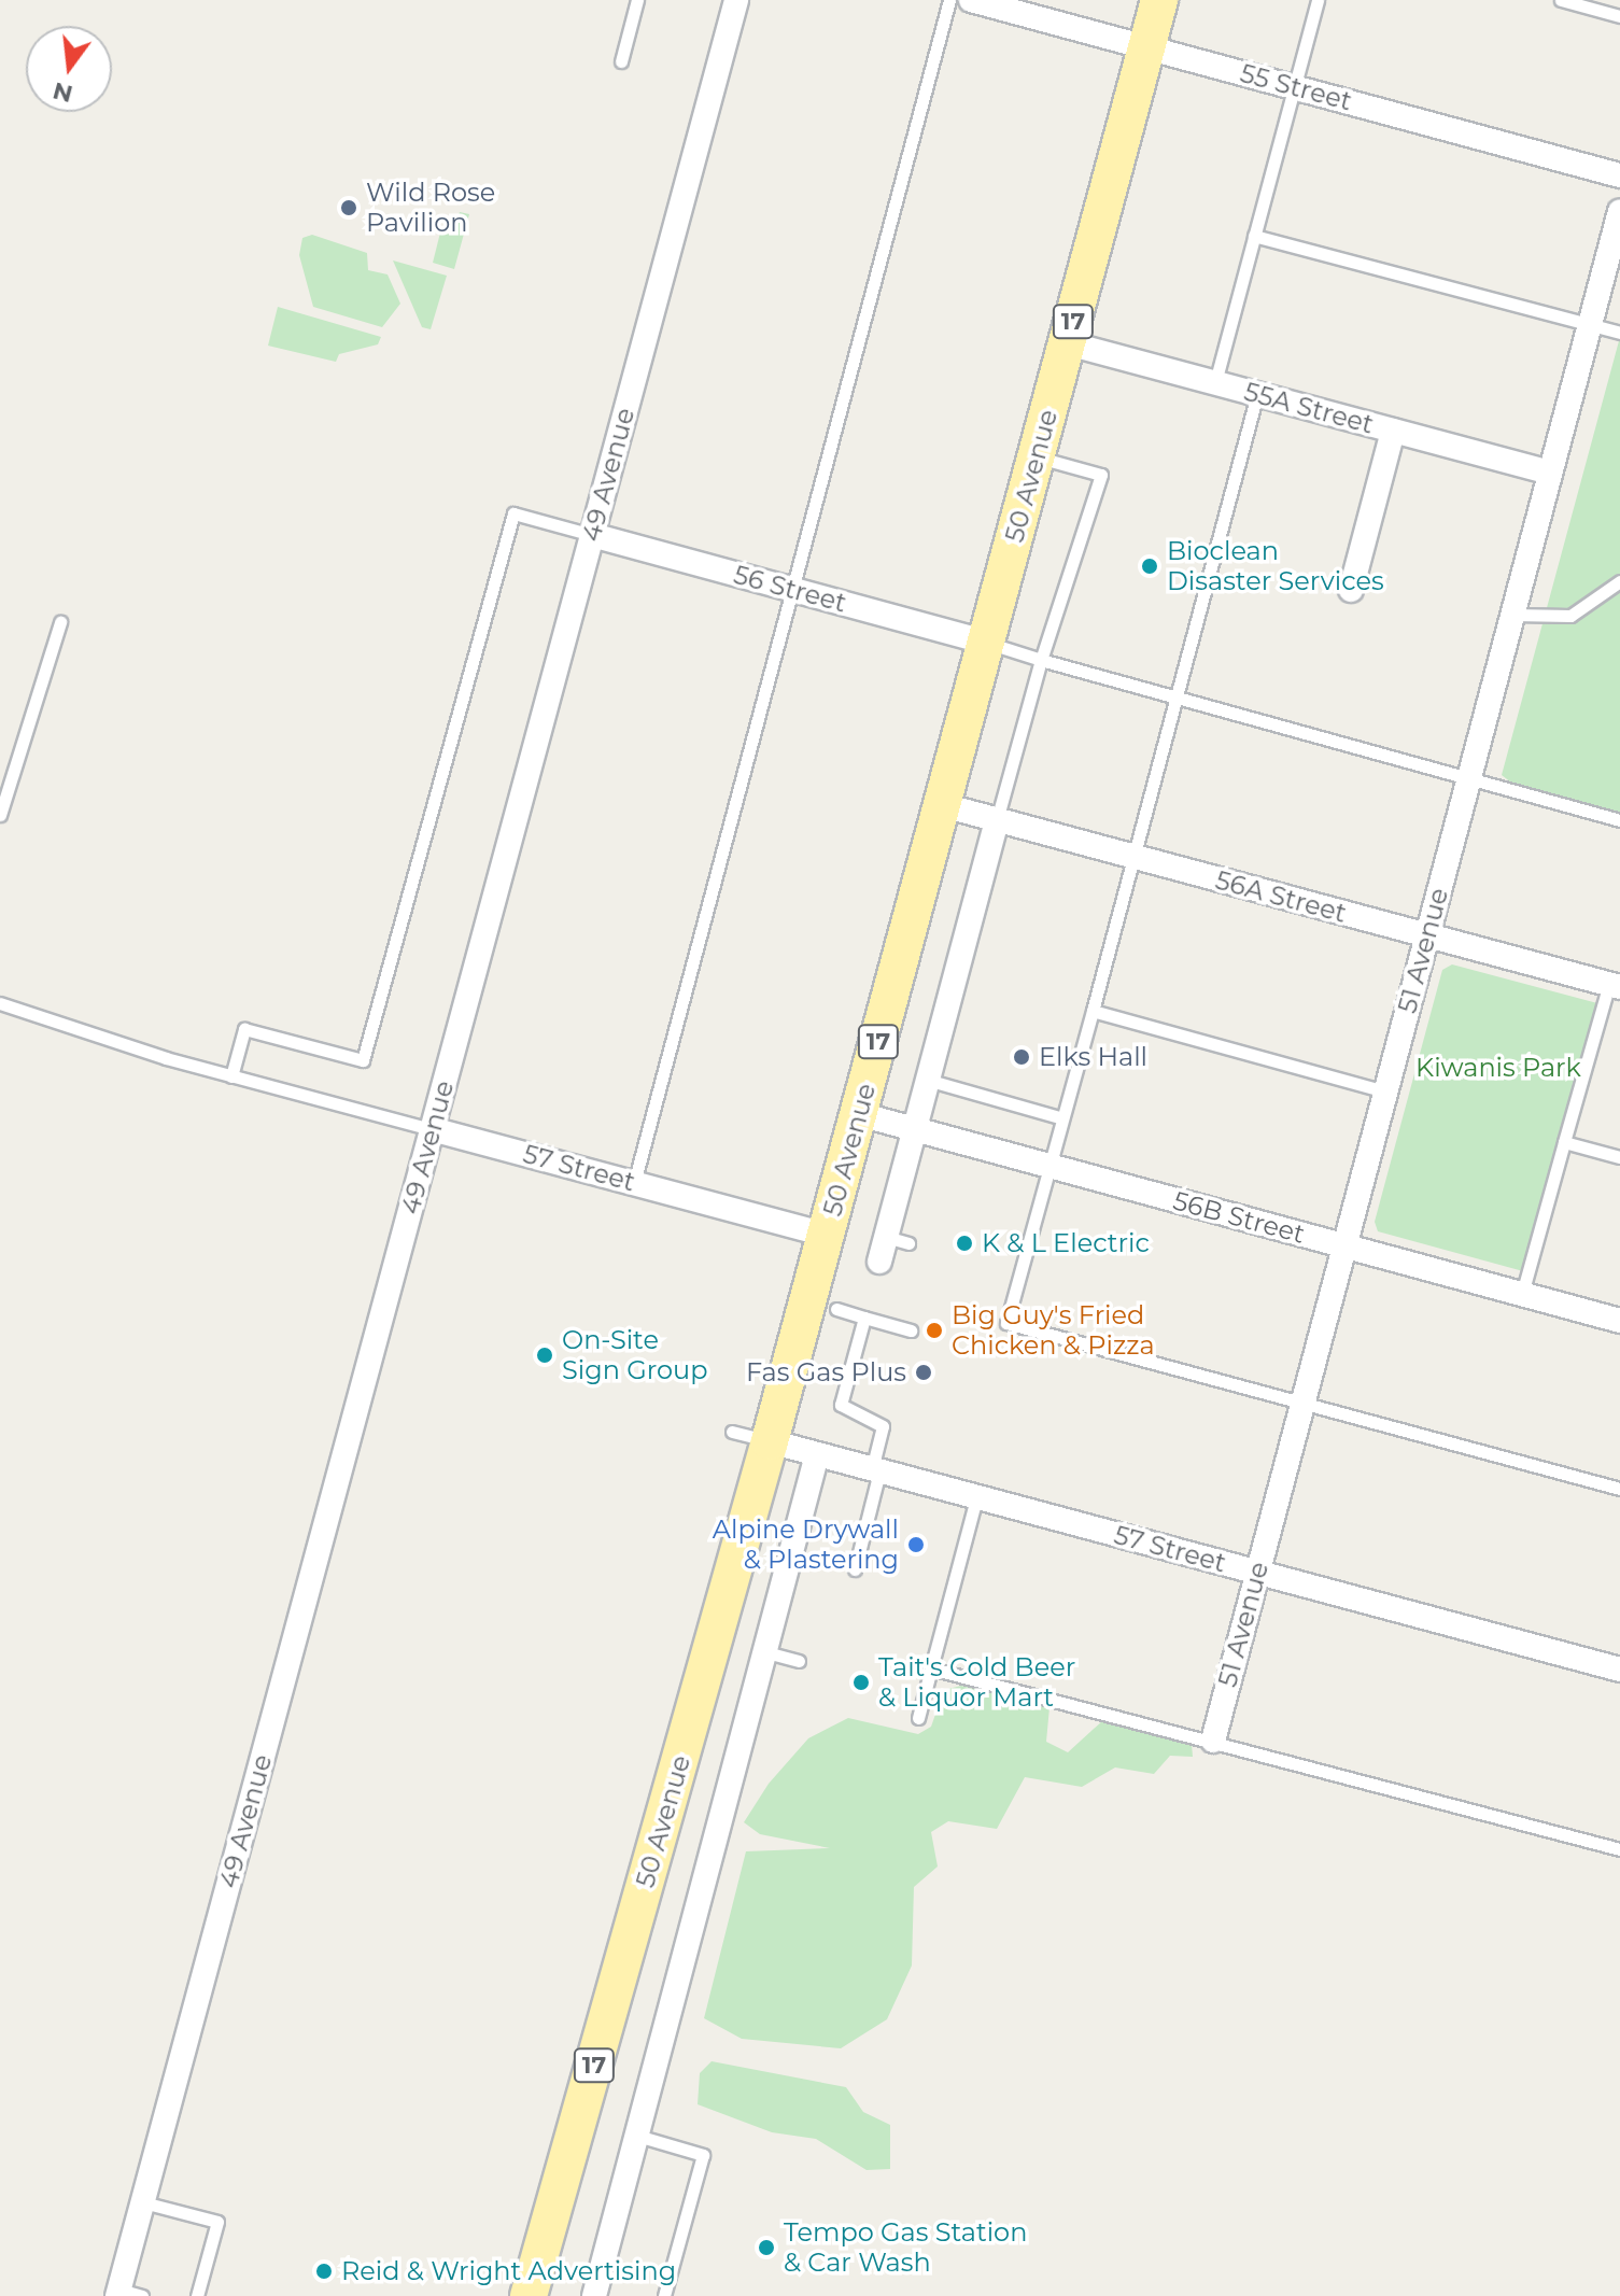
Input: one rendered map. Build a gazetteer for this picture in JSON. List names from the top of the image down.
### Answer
{
  "streets": {
    "main road": ["17", "50 Avenue"],
    "street": [
      "55 Street",
      "55A Street",
      "49 Avenue",
      "56 Street",
      "56A Street",
      "51 Avenue",
      "57 Street",
      "56B Street"
    ]
  },
  "crossings": [
    ["55 Street", "50 Avenue"],
    ["55A Street", "50 Avenue"],
    ["55A Street", "51 Avenue"],
    ["49 Avenue", "56 Street"],
    ["49 Avenue", "57 Street"],
    ["50 Avenue", "56 Street"],
    ["50 Avenue", "56A Street"],
    ["50 Avenue", "57 Street"],
    ["50 Avenue", "56B Street"],
    ["56A Street", "51 Avenue"],
    ["51 Avenue", "57 Street"],
    ["51 Avenue", "56B Street"]
  ],
  "parks": ["Kiwanis Park"],
  "places": [
    "Wild Rose Pavilion",
    "Bioclean Disaster Services",
    "Elks Hall",
    "K & L Electric",
    "Big Guy's Fried Chicken & Pizza",
    "On-Site Sign Group",
    "Fas Gas Plus",
    "Alpine Drywall & Plastering",
    "Tait's Cold Beer & Liquor Mart",
    "Tempo Gas Station & Car Wash",
    "Reid & Wright Advertising"
  ],
  "north": "bottom"
}
